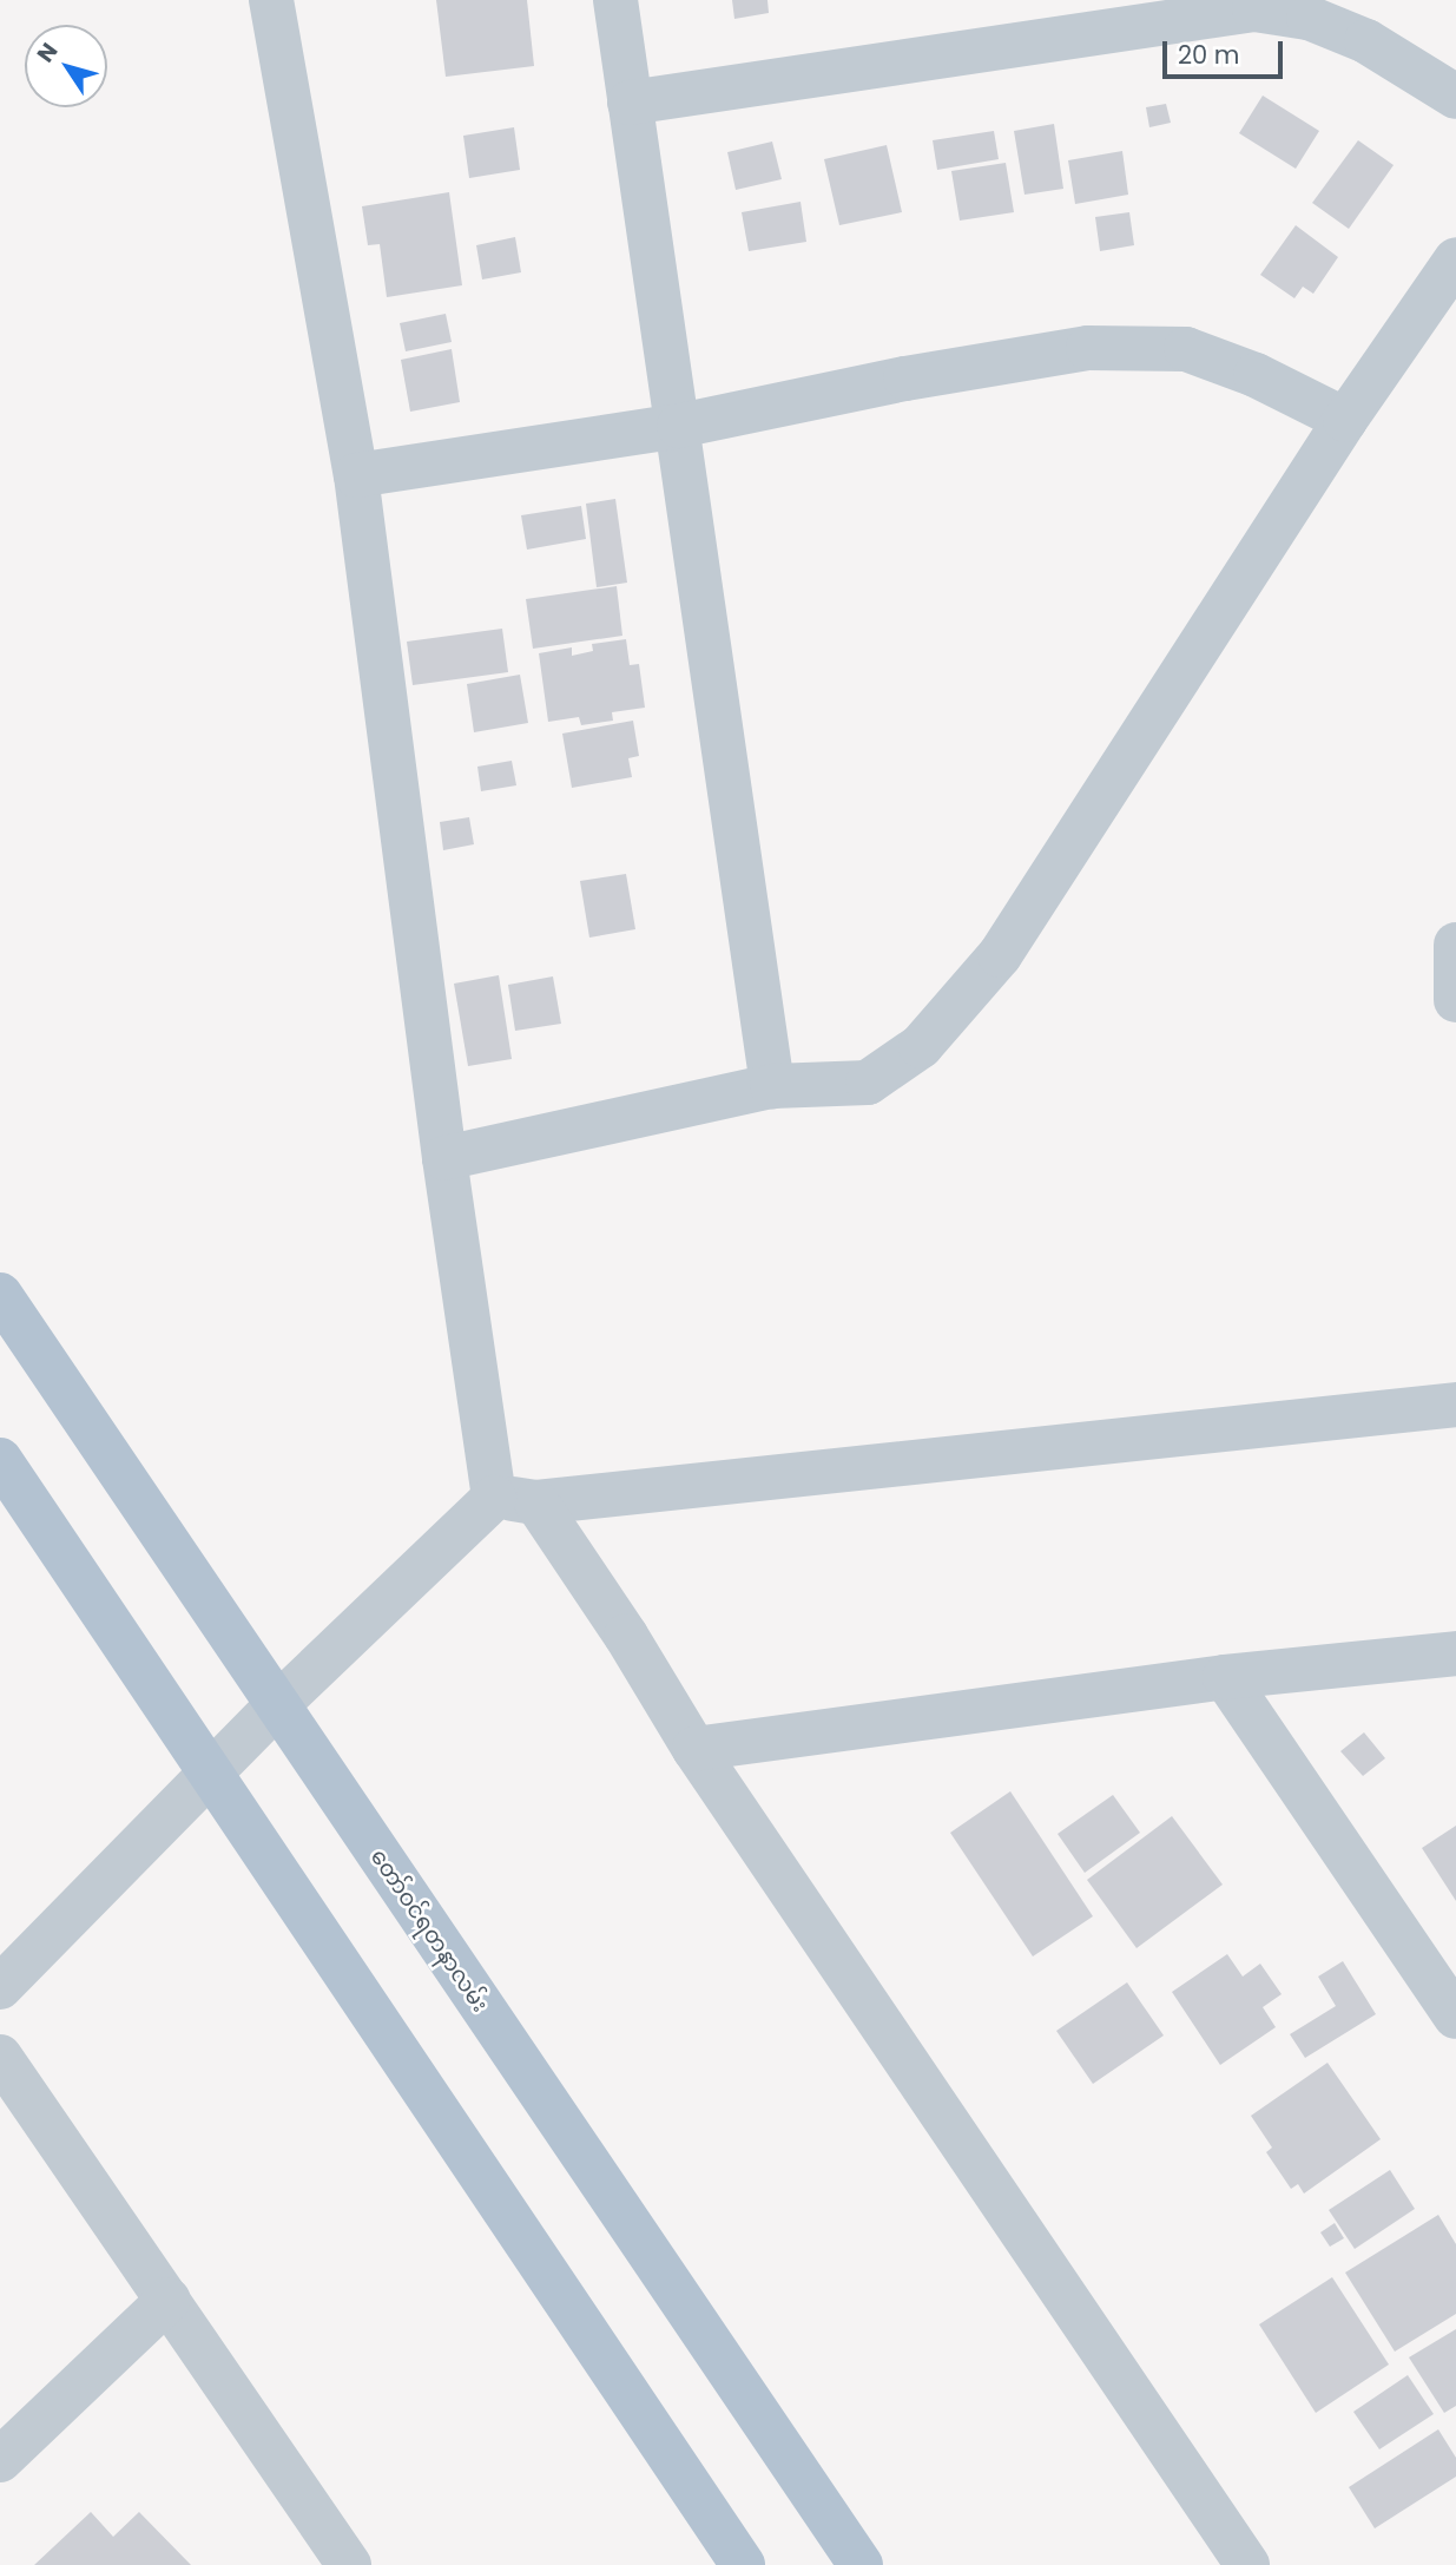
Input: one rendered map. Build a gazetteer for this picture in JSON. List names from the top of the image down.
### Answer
{
  "streets": {
    "main road": ["တော်ဝင်ရတနာလမ်း"]
  },
  "scale_bar": "20 m",
  "north": "top left"
}
